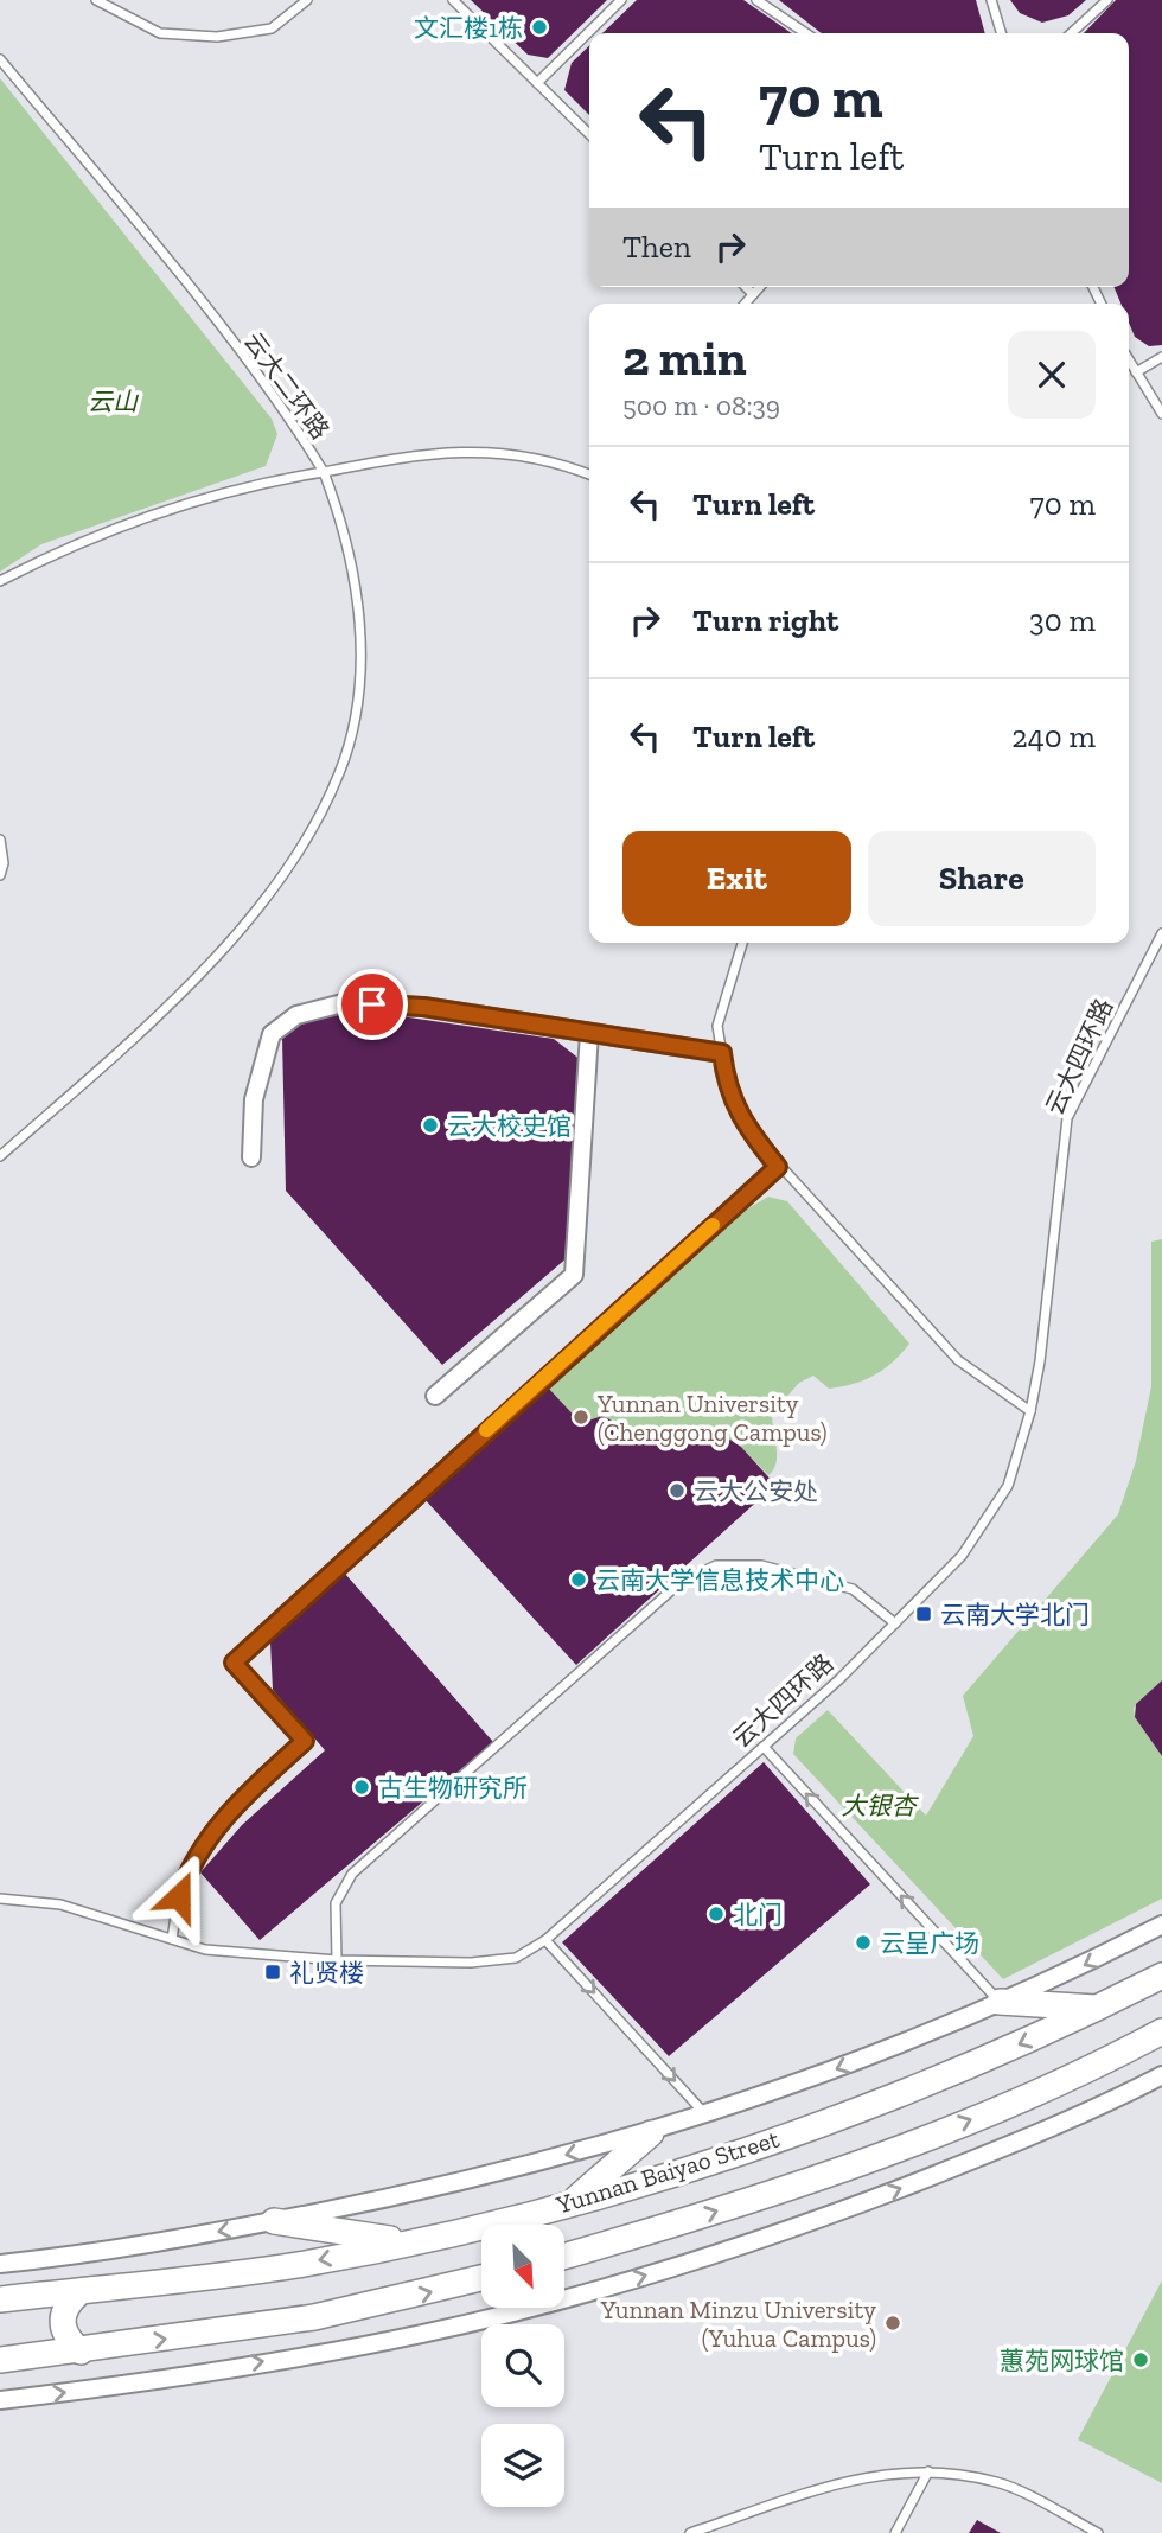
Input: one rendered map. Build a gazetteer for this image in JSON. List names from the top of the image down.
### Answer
{
  "streets": {
    "main road": ["Yunnan Baiyao Street"],
    "lane": ["云大二环路", "云大四环路"]
  },
  "parks": ["云山", "大银杏"],
  "places": {
    "other": [
      "文汇楼1栋",
      "云大校史馆",
      "Yunnan University (Chenggong Campus)",
      "云大公安处",
      "云南大学信息技术中心",
      "古生物研究所",
      "北门",
      "云呈广场",
      "Yunnan Minzu University (Yuhua Campus)",
      "蕙苑网球馆"
    ],
    "transit": ["云南大学北门", "礼贤楼"]
  },
  "north": "bottom right",
  "page": {
    "turn": ["70 m", "Turn left"],
    "then": "Then",
    "heading": ["2 min", "500 m · 08:39"],
    "list": [
      {
        "name": "Turn left",
        "value": "70 m"
      },
      {
        "name": "Turn right",
        "value": "30 m"
      },
      {
        "name": "Turn left",
        "value": "240 m"
      }
    ],
    "buttons": ["Exit", "Share"]
  }
}
